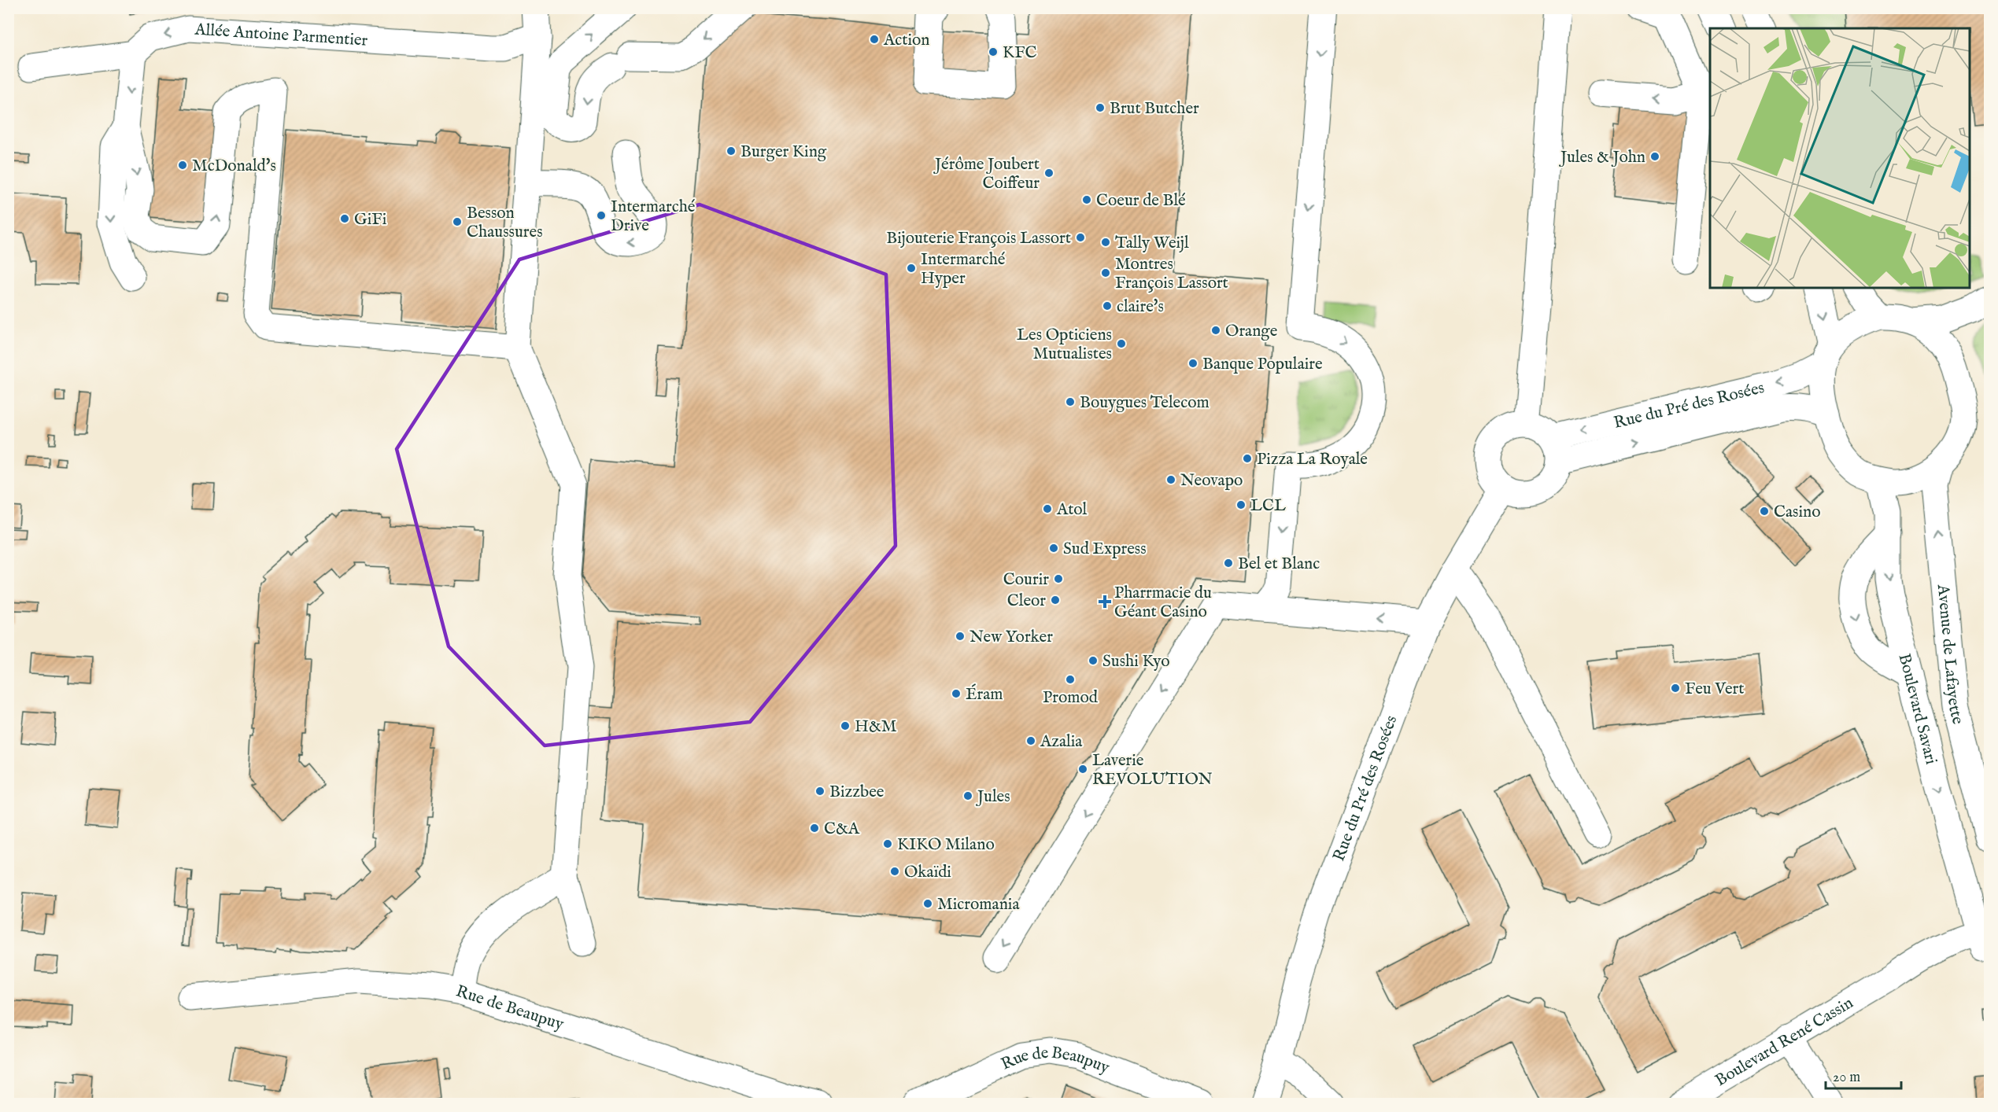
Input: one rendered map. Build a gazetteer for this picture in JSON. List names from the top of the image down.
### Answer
{
  "streets": {
    "street": [
      "Allée Antoine Parmentier",
      "Rue du Pré des Rosées",
      "Avenue de Lafayette",
      "Boulevard Savari",
      "Rue de Beaupuy",
      "Boulevard René Cassin"
    ]
  },
  "crossings": [
    ["Rue du Pré des Rosées", "Avenue de Lafayette"],
    ["Rue du Pré des Rosées", "Boulevard Savari"],
    ["Avenue de Lafayette", "Boulevard Savari"],
    ["Boulevard Savari", "Boulevard René Cassin"]
  ],
  "one_way": ["Allée Antoine Parmentier", "Boulevard Savari"],
  "places": {
    "other": [
      "Action",
      "KFC",
      "Brut Butcher",
      "Burger King",
      "Jules & John",
      "McDonald's",
      "Jérôme Joubert Coiffeur",
      "Coeur de Blé",
      "Intermarché Drive",
      "GiFi",
      "Besson Chaussures",
      "Bijouterie François Lassort",
      "Tally Weijl",
      "Intermarché Hyper",
      "Montres François Lassort",
      "claire's",
      "Orange",
      "Les Opticiens Mutualistes",
      "Banque Populaire",
      "Bouygues Telecom",
      "Pizza La Royale",
      "Neovapo",
      "LCL",
      "Atol",
      "Casino",
      "Sud Express",
      "Bel et Blanc",
      "Courir",
      "Cleor",
      "New Yorker",
      "Sushi Kyo",
      "Promod",
      "Feu Vert",
      "Éram",
      "H&M",
      "Azalia",
      "Laverie REVOLUTION",
      "Bizzbee",
      "Jules",
      "C&A",
      "KIKO Milano",
      "Okaïdi",
      "Micromania"
    ],
    "health": ["Pharrmacie du Géant Casino"]
  },
  "scale_bar": "20 m"
}
